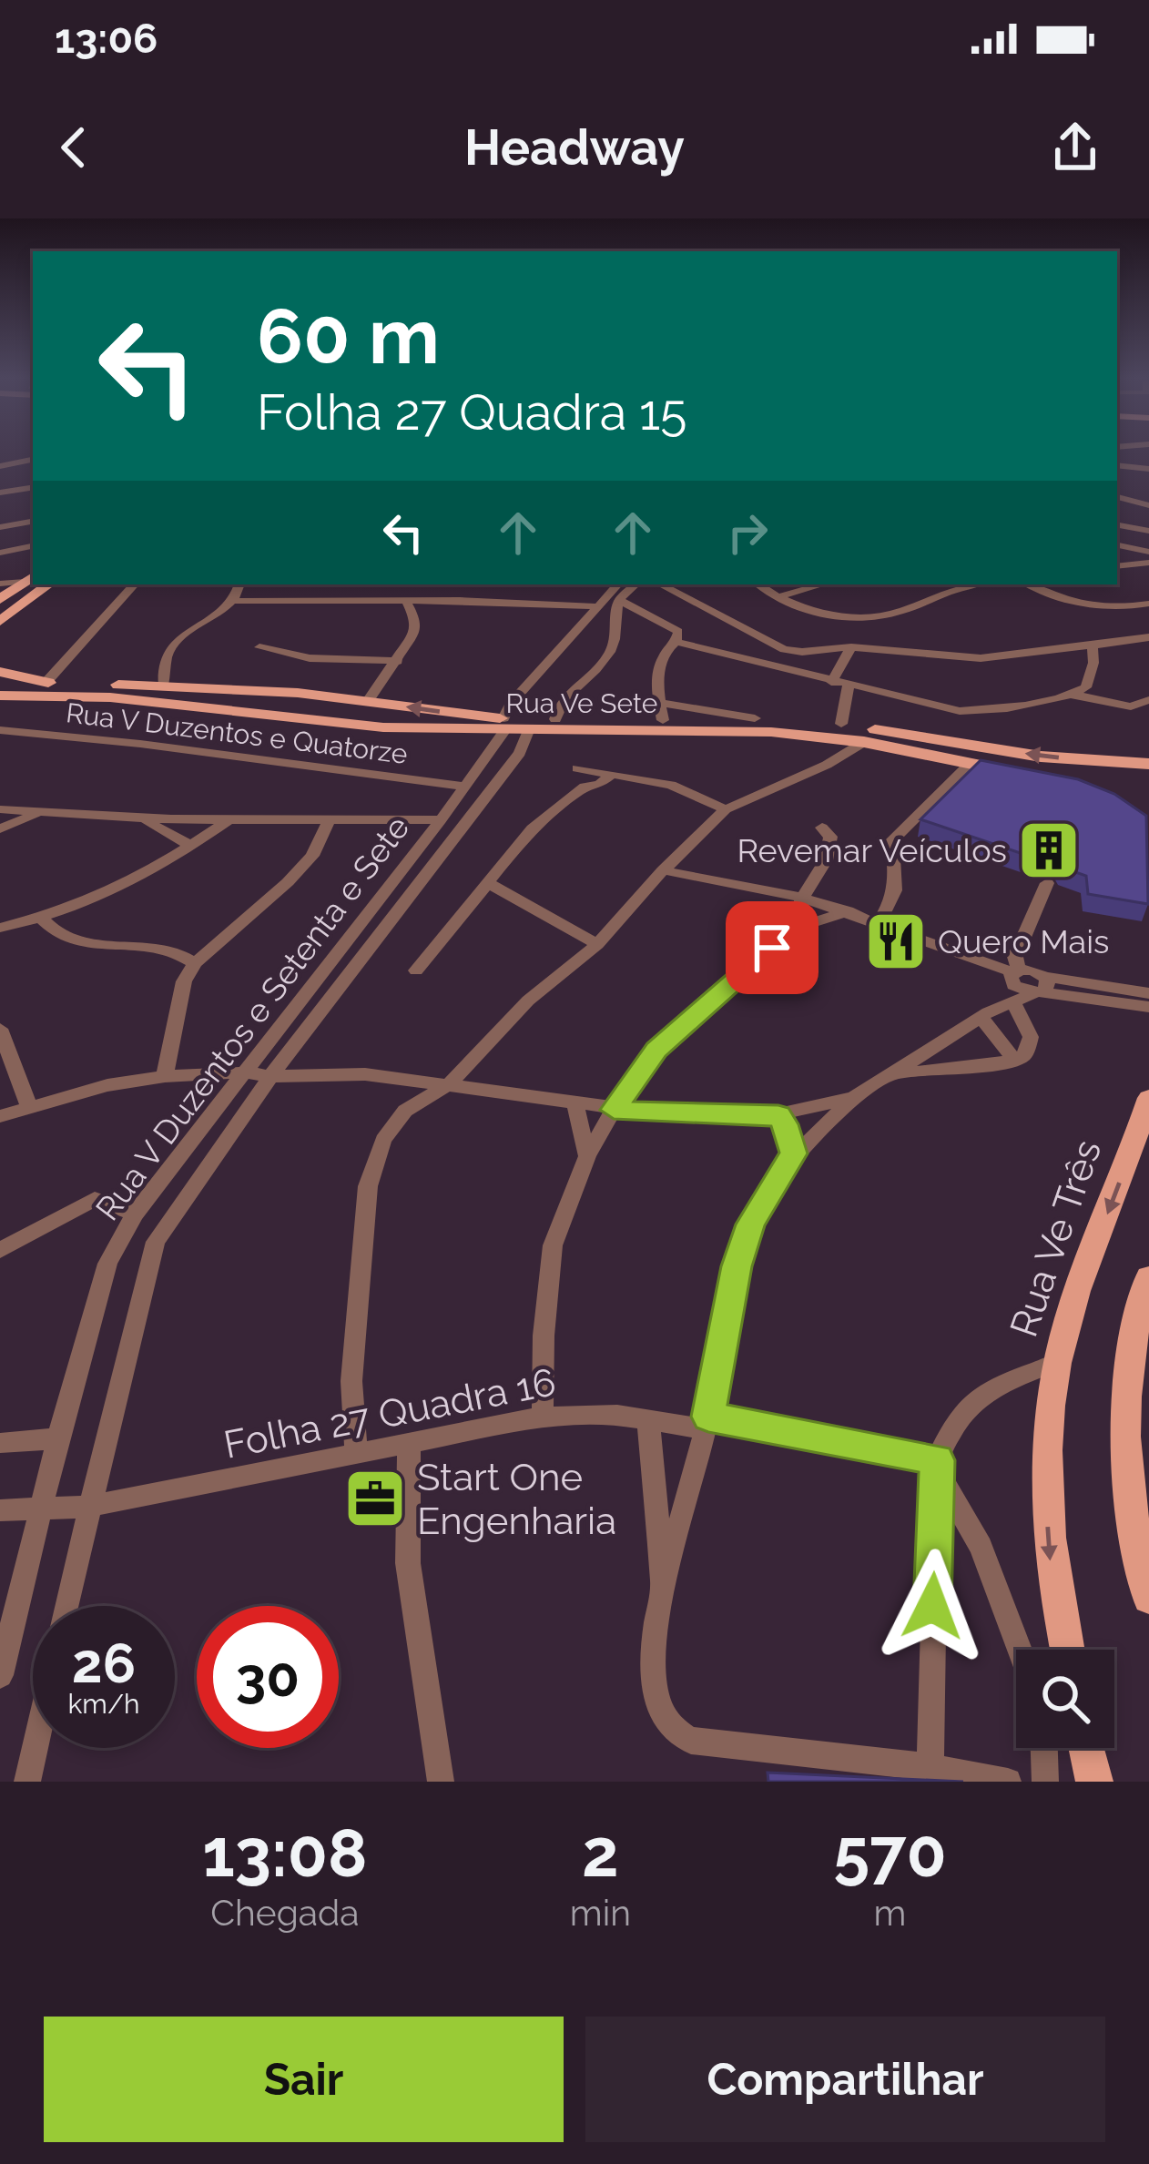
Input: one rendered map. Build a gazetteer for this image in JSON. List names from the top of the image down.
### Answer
{
  "streets": {
    "main road": ["Rua Ve Sete", "Rua Ve Três"],
    "street": ["Rua V Duzentos e Quatorze", "Rua V Duzentos e Setenta e Sete", "Folha 27 Quadra 16"]
  },
  "crossings": [
    ["Rua Ve Sete", "Rua V Duzentos e Setenta e Sete"],
    ["Rua V Duzentos e Quatorze", "Rua V Duzentos e Setenta e Sete"],
    ["Rua V Duzentos e Setenta e Sete", "Folha 27 Quadra 16"]
  ],
  "places": {
    "building": ["Revemar Veículos"],
    "restaurant": ["Quero Mais"],
    "office": ["Start One Engenharia"]
  },
  "page": {
    "status": "13:06",
    "header": "Headway",
    "turn": ["60 m", "Folha 27 Quadra 15"],
    "speed": "26 km/h",
    "limit": "30",
    "eta": [
      "13:08",
      "Chegada",
      "2",
      "min",
      "570",
      "m"
    ],
    "buttons": ["Sair", "Compartilhar"]
  }
}
